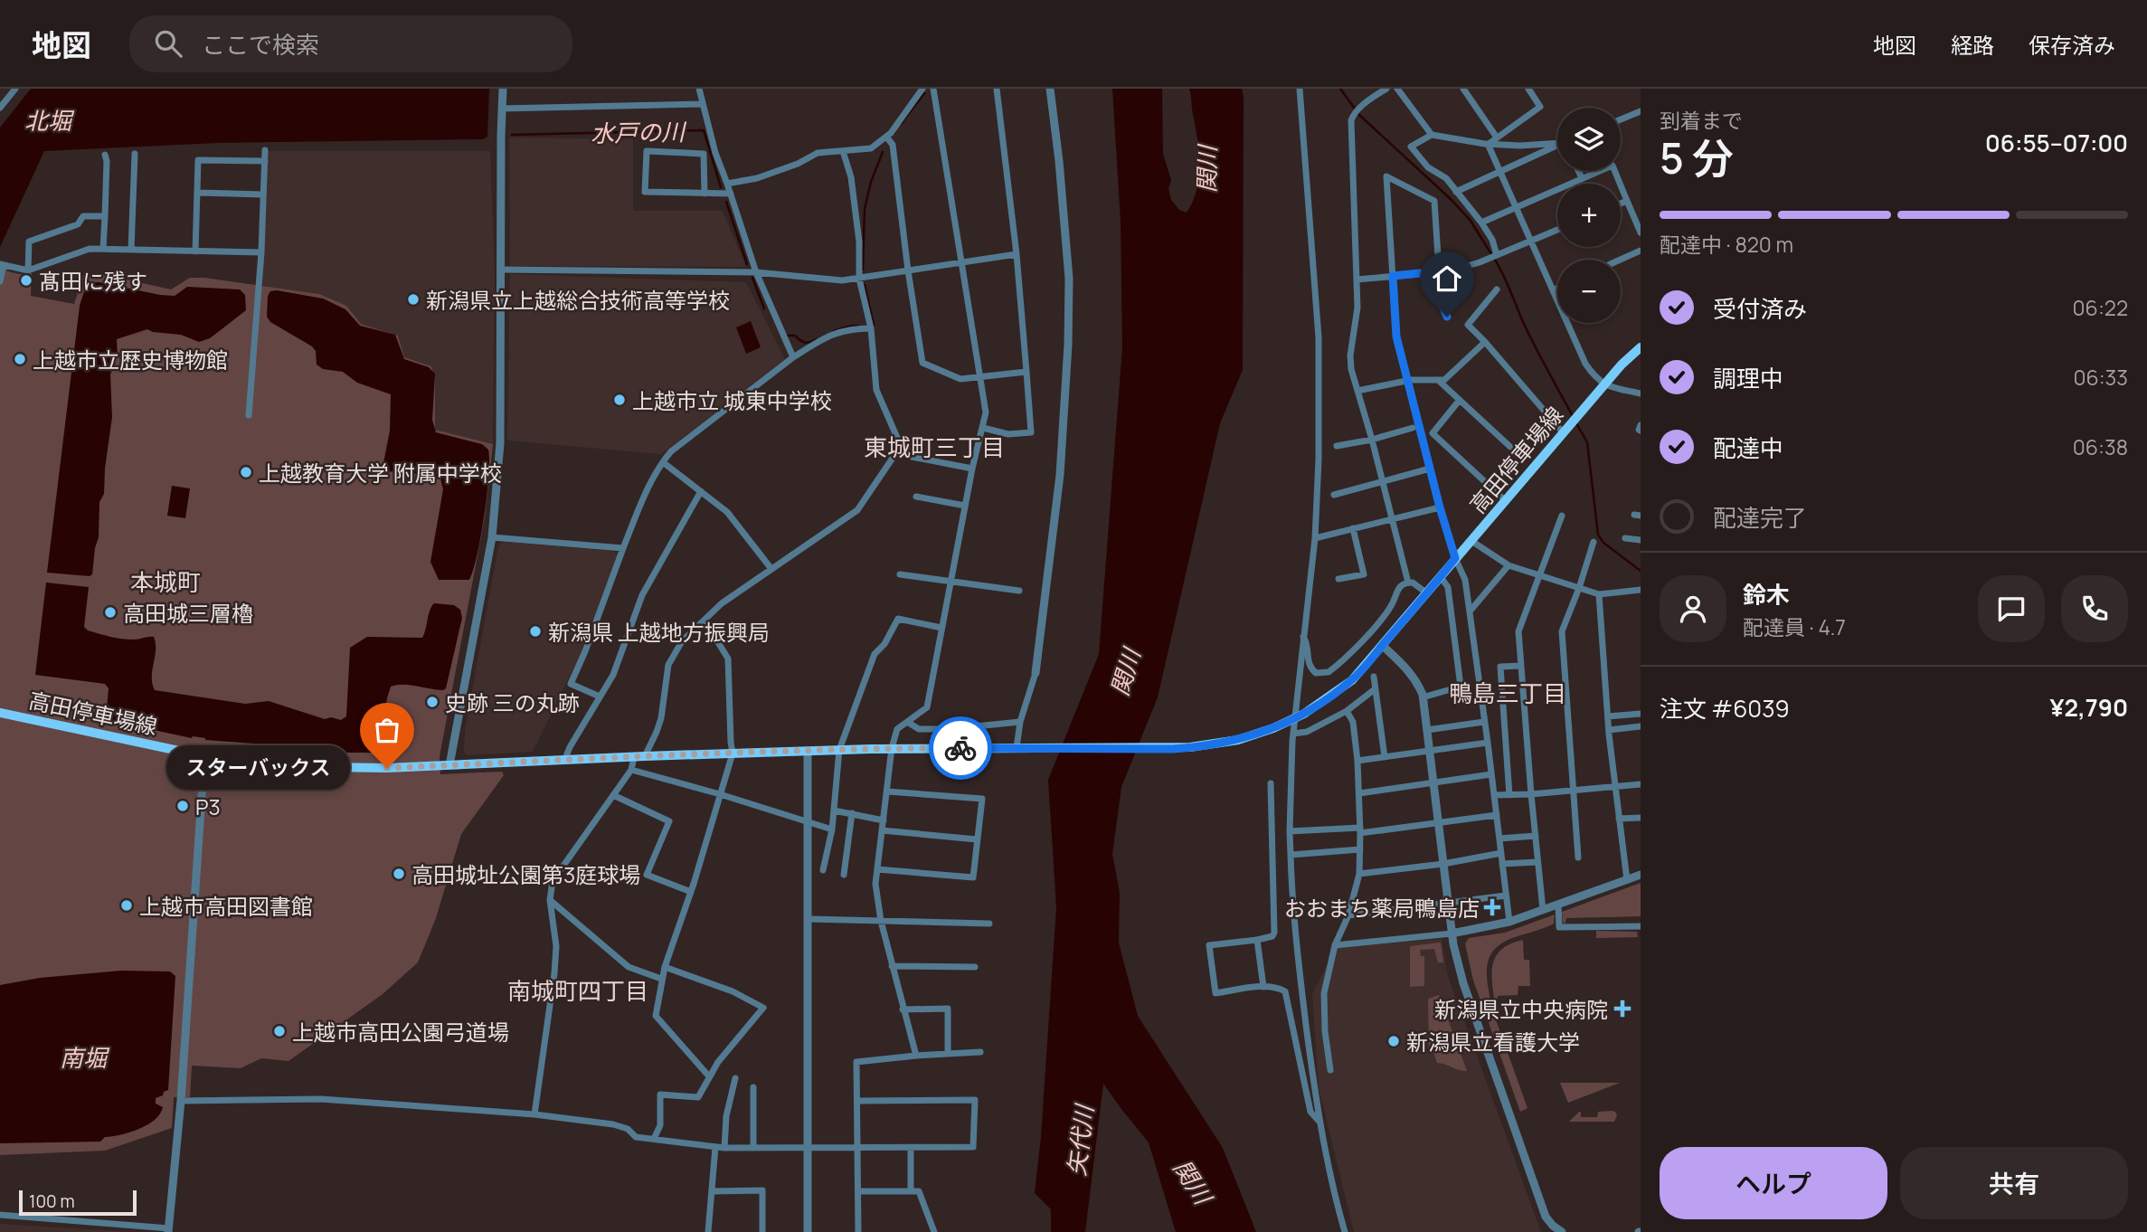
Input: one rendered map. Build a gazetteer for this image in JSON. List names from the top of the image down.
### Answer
{
  "streets": {
    "main road": ["高田停車場線"]
  },
  "districts": [
    "東城町三丁目",
    "本城町",
    "鴨島三丁目",
    "南城町四丁目"
  ],
  "water": [
    "北堀",
    "水戸の川",
    "関川",
    "南堀",
    "矢代川"
  ],
  "places": {
    "other": [
      "髙田に残す",
      "新潟県立上越総合技術高等学校",
      "上越市立歴史博物館",
      "上越市立 城東中学校",
      "上越教育大学 附属中学校",
      "高田城三層櫓",
      "新潟県 上越地方振興局",
      "史跡 三の丸跡",
      "スターバックス",
      "P3",
      "高田城址公園第3庭球場",
      "上越市高田図書館",
      "上越市高田公園弓道場",
      "新潟県立看護大学"
    ],
    "health": ["おおまち薬局鴨島店", "新潟県立中央病院"]
  },
  "scale_bar": "100 m",
  "page": {
    "header": "地図",
    "search": "ここで検索",
    "nav": ["地図", "経路", "保存済み"],
    "heading": ["5 分", "到着まで", "06:55–07:00"],
    "panel": [
      "鈴木",
      "配達員 · 4.7",
      "注文 #6039",
      "¥2,790"
    ],
    "map_buttons": ["+", "−"],
    "bar": "配達中 · 820 m",
    "list": [
      ["受付済み", "06:22"],
      ["調理中", "06:33"],
      ["配達中", "06:38"],
      "配達完了"
    ],
    "bubble": "スターバックス",
    "buttons": ["ヘルプ", "共有"],
    "scale": "100 m"
  }
}
